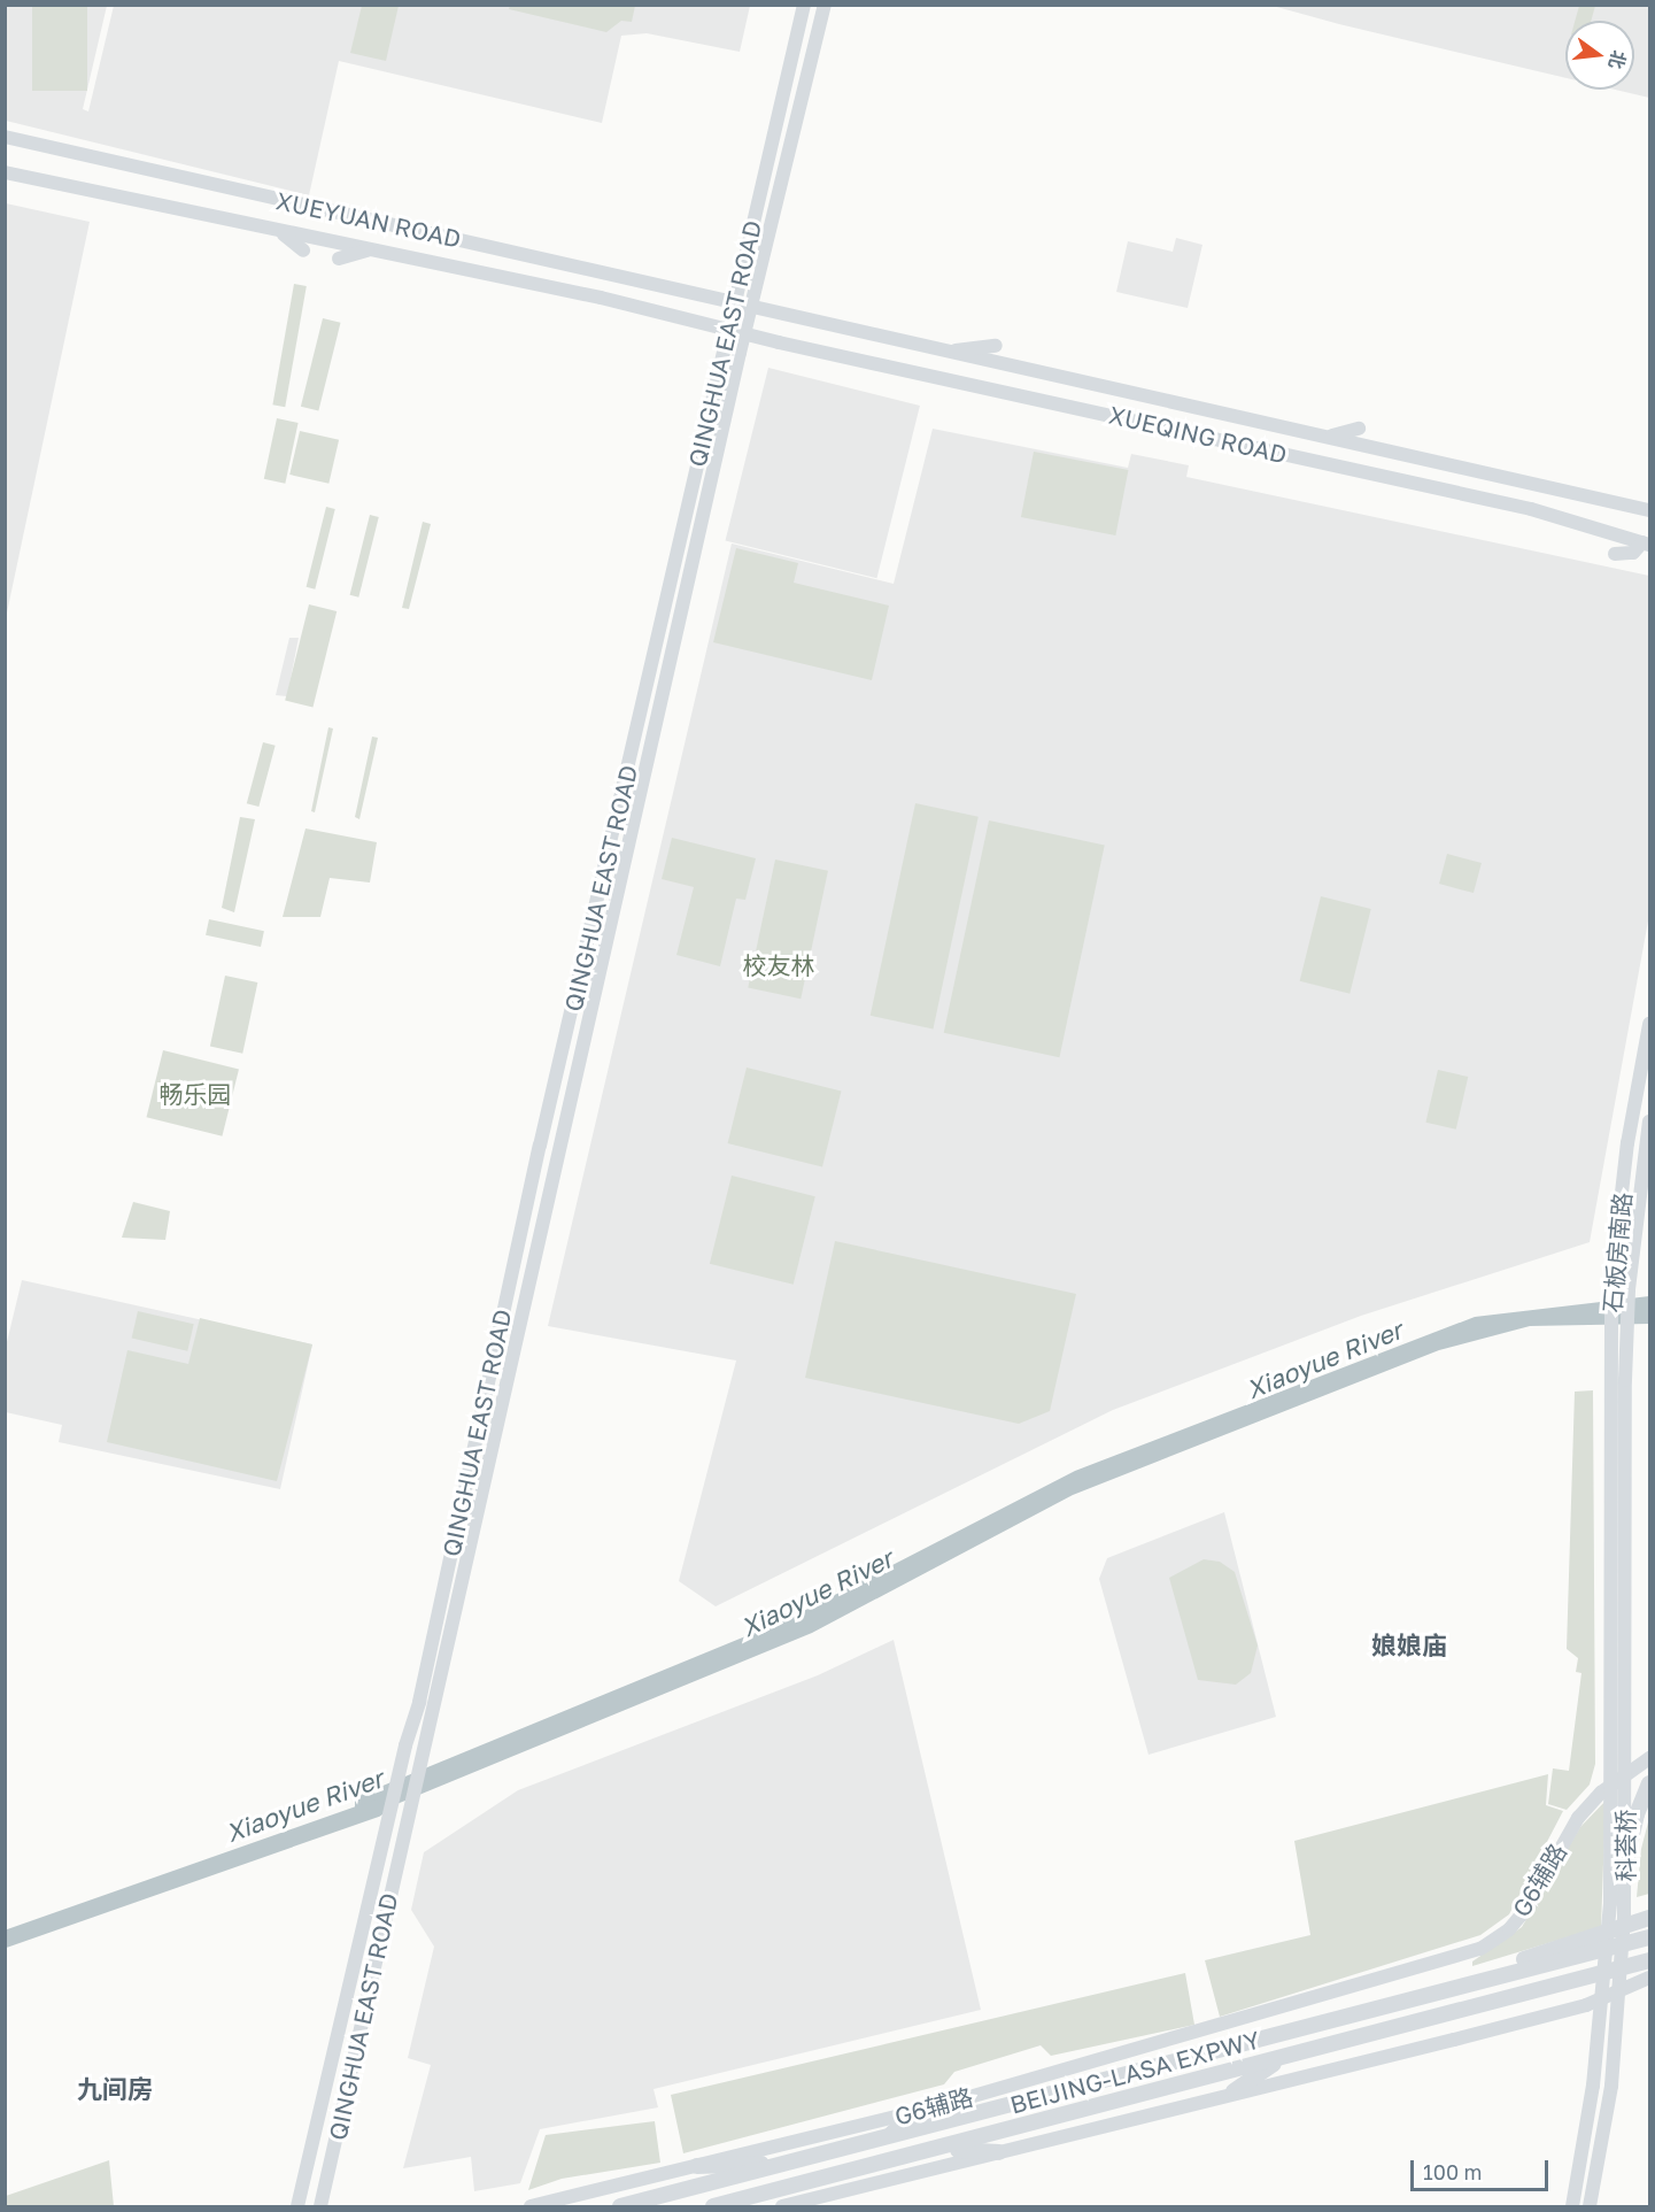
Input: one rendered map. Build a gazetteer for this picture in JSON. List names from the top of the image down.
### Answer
{
  "streets": {
    "highway": ["BEIJING-LASA EXPWY"],
    "main road": [
      "XUEYUAN ROAD",
      "QINGHUA EAST ROAD",
      "XUEQING ROAD",
      "石板房南路",
      "科荟桥",
      "G6辅路"
    ]
  },
  "crossings": [
    ["XUEYUAN ROAD", "QINGHUA EAST ROAD"],
    ["XUEYUAN ROAD", "XUEQING ROAD"],
    ["QINGHUA EAST ROAD", "XUEQING ROAD"],
    ["石板房南路", "科荟桥"]
  ],
  "districts": ["娘娘庙", "九间房"],
  "water": ["Xiaoyue River"],
  "parks": ["校友林", "畅乐园"],
  "scale_bar": "100 m",
  "north": "right"
}
